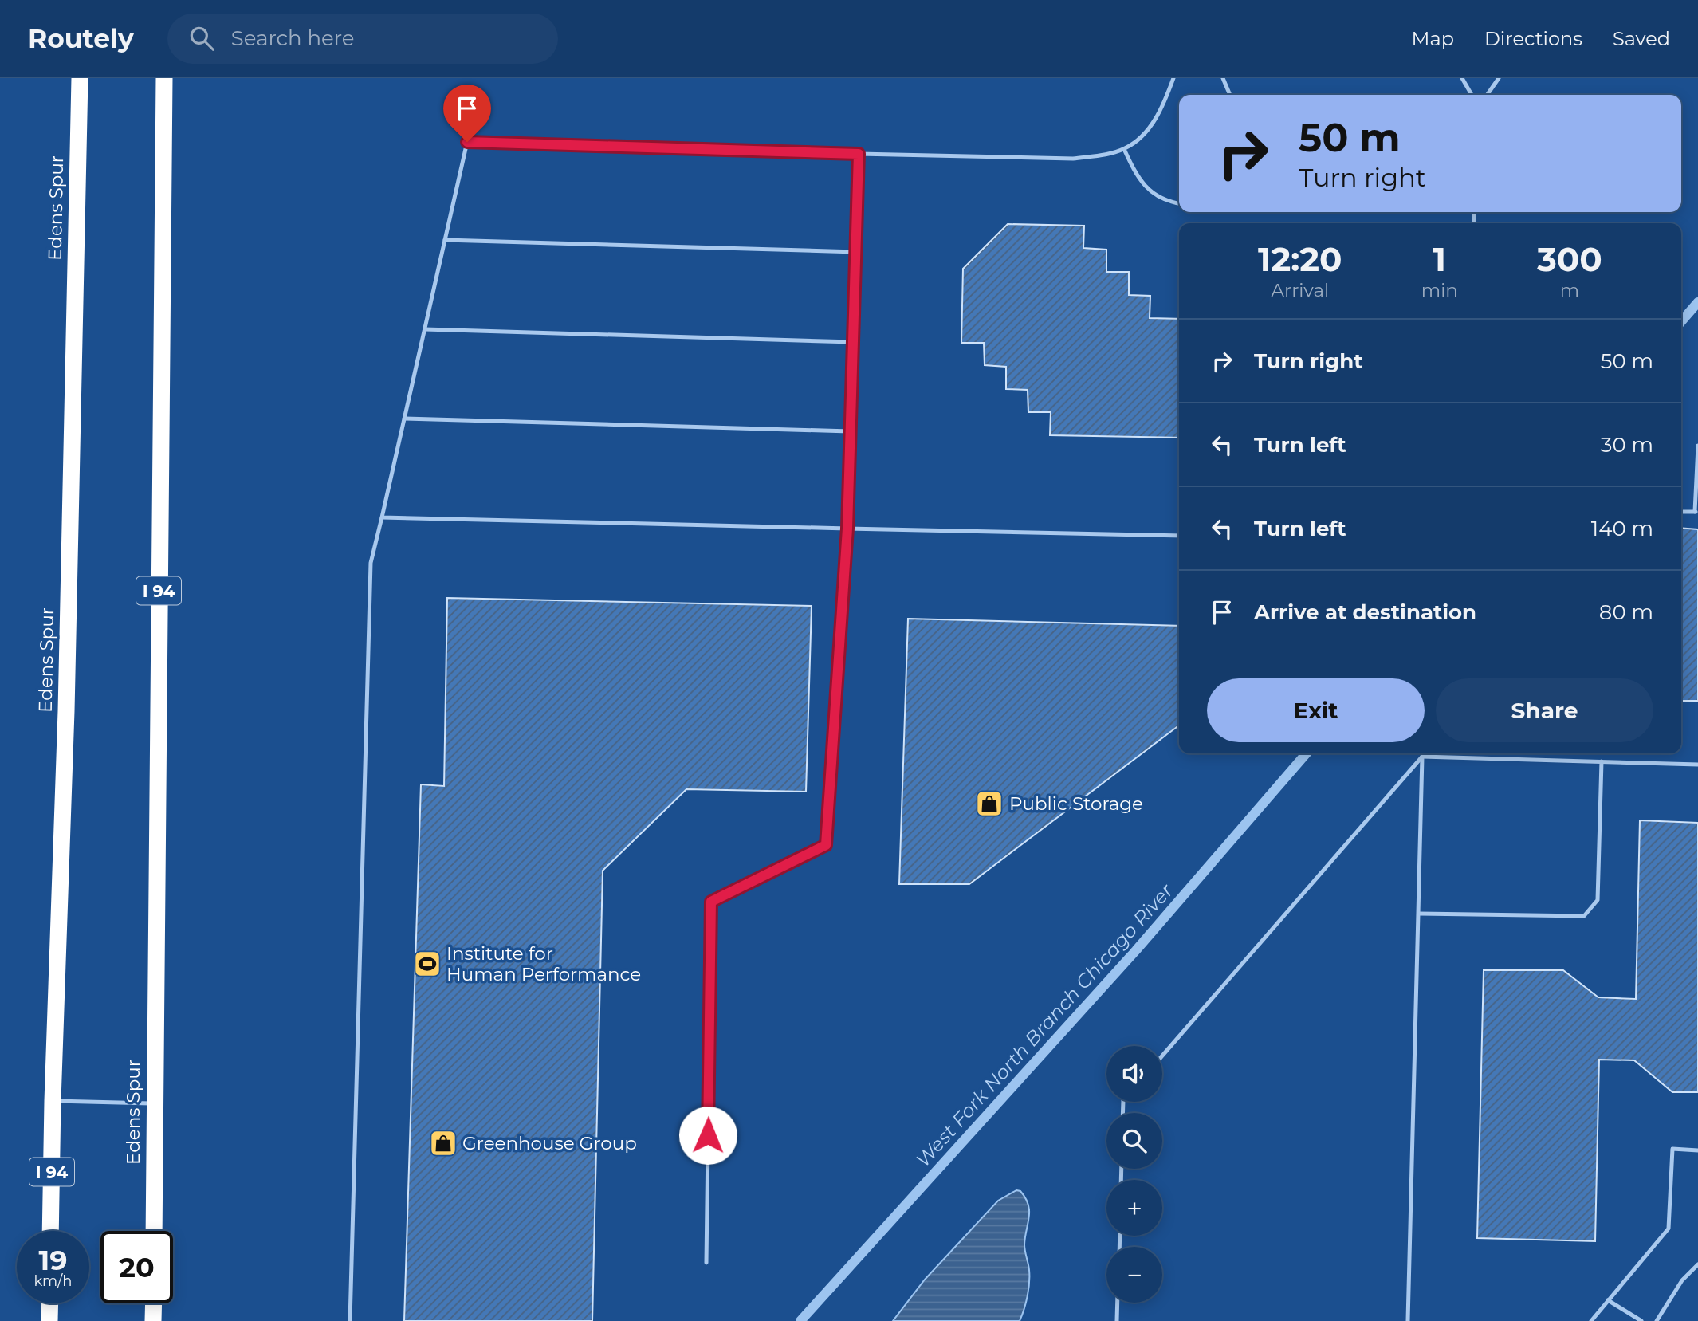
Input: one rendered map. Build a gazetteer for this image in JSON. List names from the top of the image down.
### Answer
{
  "streets": {
    "highway": ["Edens Spur", "I 94"]
  },
  "water": ["West Fork North Branch Chicago River"],
  "places": {
    "shop": ["Public Storage", "Greenhouse Group"],
    "sports": ["Institute for Human Performance"]
  },
  "page": {
    "header": "Routely",
    "search": "Search here",
    "nav": ["Map", "Directions", "Saved"],
    "turn": ["50 m", "Turn right"],
    "eta": [
      "12:20",
      "Arrival",
      "1",
      "min",
      "300",
      "m"
    ],
    "list": [
      {
        "name": "Turn right",
        "value": "50 m"
      },
      {
        "name": "Turn left",
        "value": "30 m"
      },
      {
        "name": "Turn left",
        "value": "140 m"
      },
      {
        "name": "Arrive at destination",
        "value": "80 m"
      }
    ],
    "buttons": ["Exit", "Share"],
    "map_buttons": ["+", "−"],
    "speed": "19 km/h",
    "limit": "20"
  }
}
